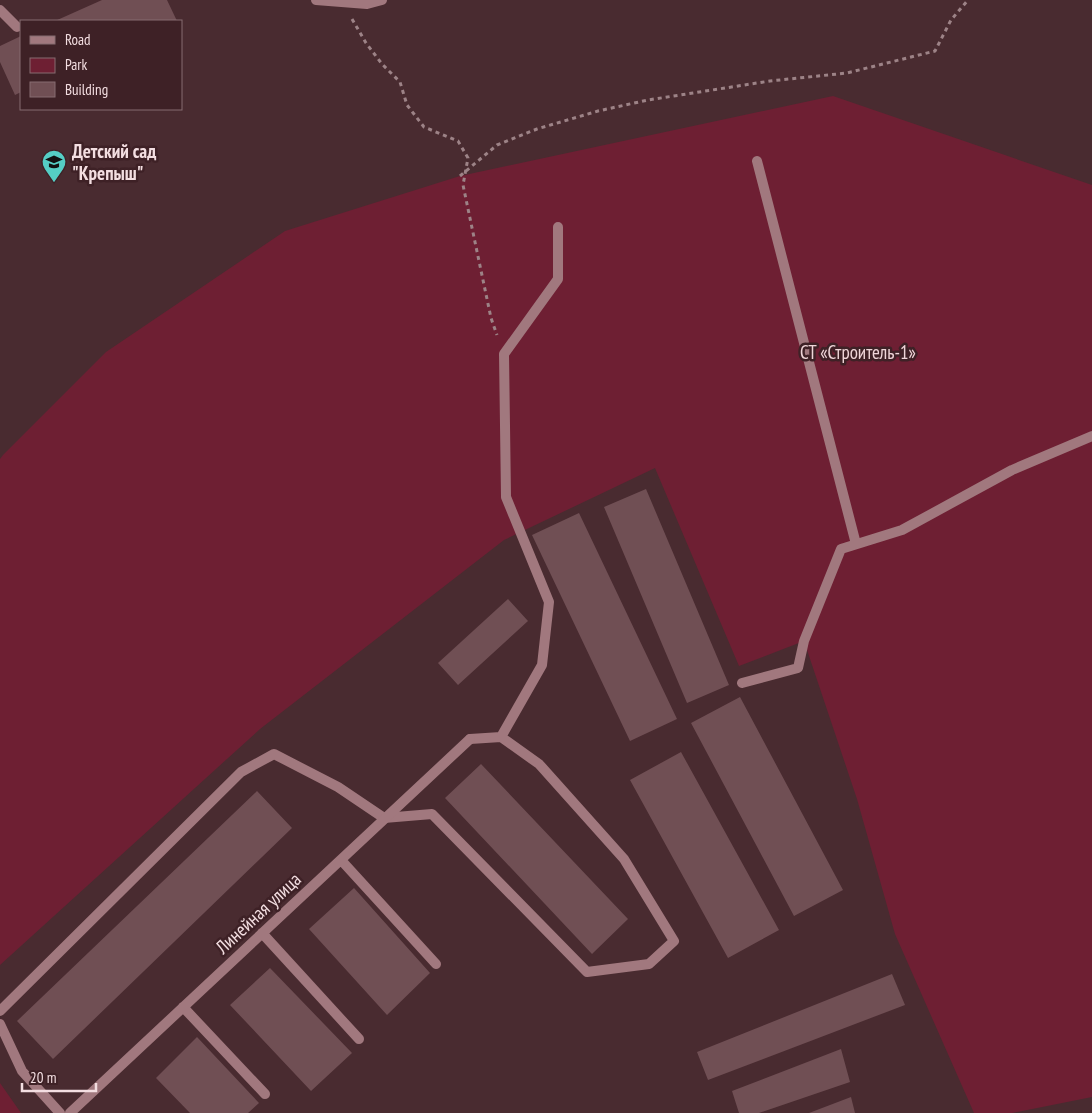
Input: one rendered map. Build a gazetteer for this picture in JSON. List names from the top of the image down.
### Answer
{
  "streets": {
    "street": ["Линейная улица"]
  },
  "parks": ["СТ «Строитель-1»"],
  "places": {
    "school or university": ["Детский сад \"Крепыш\""]
  },
  "legend": ["Road", "Park", "Building"],
  "scale_bar": "20 m"
}
